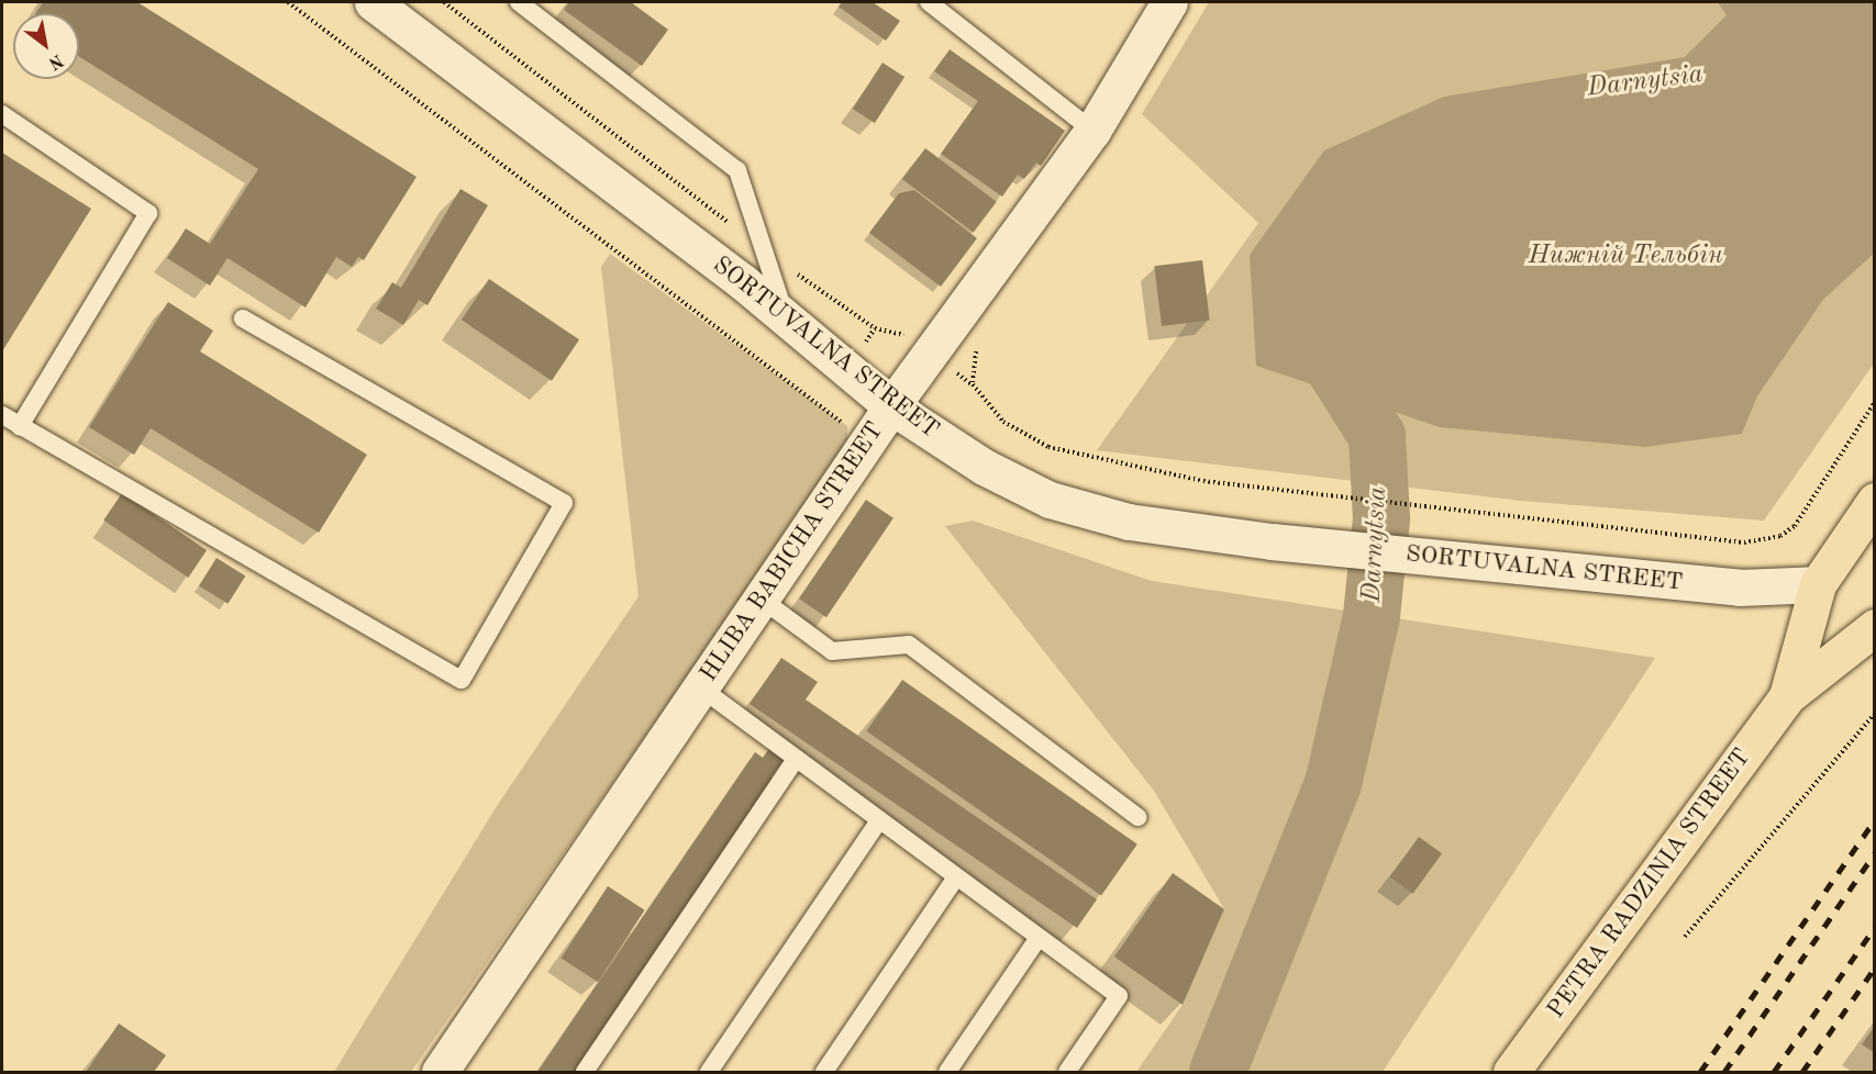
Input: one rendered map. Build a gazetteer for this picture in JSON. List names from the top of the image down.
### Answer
{
  "streets": {
    "main road": ["PETRA RADZINIA STREET"],
    "street": ["SORTUVALNA STREET", "HLIBA BABICHA STREET"]
  },
  "crossings": [
    ["SORTUVALNA STREET", "HLIBA BABICHA STREET"],
    ["SORTUVALNA STREET", "PETRA RADZINIA STREET"]
  ],
  "water": ["Darnytsia", "Нижній Тельбін"],
  "north": "bottom right"
}
